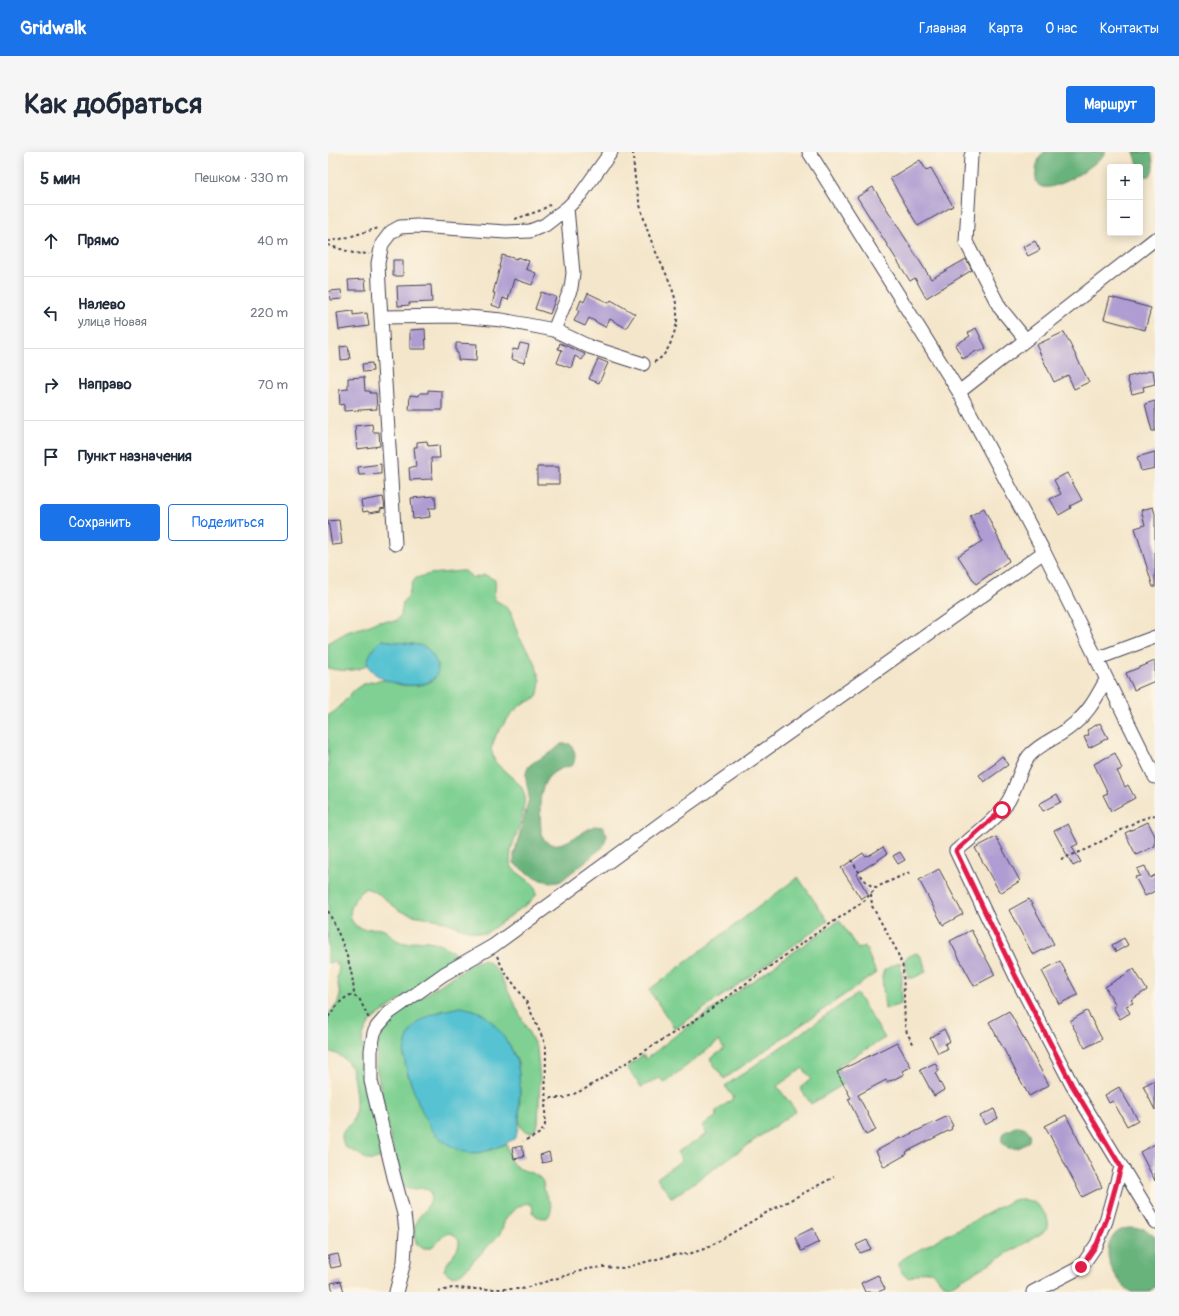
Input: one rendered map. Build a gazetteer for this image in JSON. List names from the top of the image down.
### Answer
{
  "page": {
    "header": "Gridwalk",
    "nav": [
      "Главная",
      "Карта",
      "О нас",
      "Контакты"
    ],
    "buttons": [
      "Маршрут",
      ["Сохранить", "Поделиться"]
    ],
    "title": "Как добраться",
    "heading": ["5 мин", "Пешком · 330 m"],
    "map_buttons": ["+", "−"],
    "list": [
      ["Прямо", "40 m"],
      ["Налево", "улица Новая", "220 m"],
      ["Направо", "70 m"],
      "Пункт назначения"
    ]
  }
}
